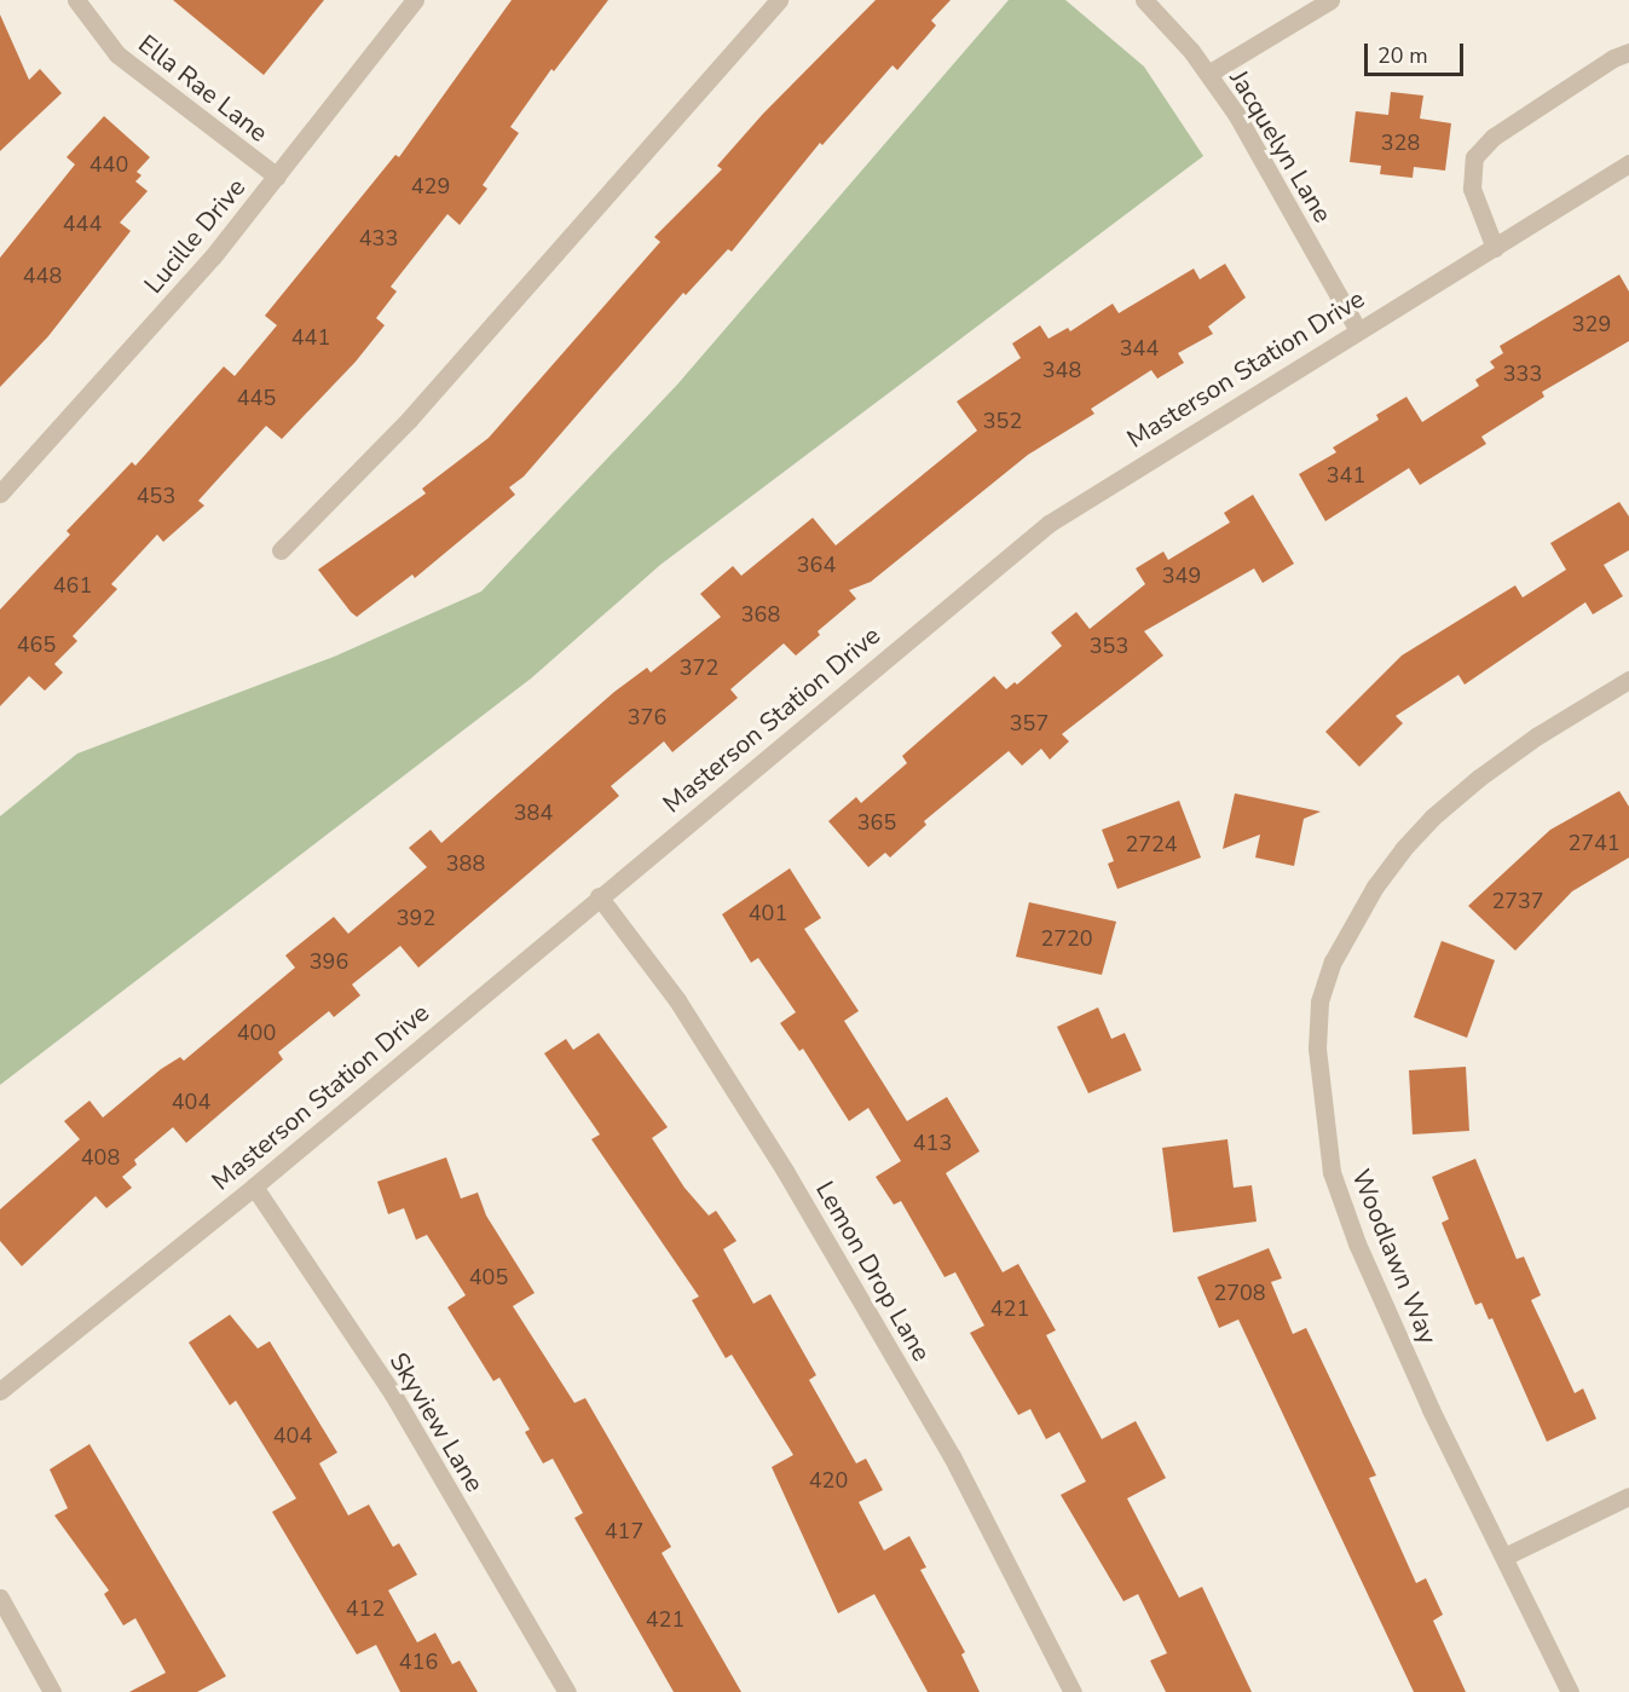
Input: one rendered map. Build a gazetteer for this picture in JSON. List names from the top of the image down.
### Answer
{
  "streets": {
    "street": [
      "Ella Rae Lane",
      "Jacquelyn Lane",
      "Lucille Drive",
      "Masterson Station Drive",
      "Woodlawn Way",
      "Lemon Drop Lane",
      "Skyview Lane"
    ]
  },
  "crossings": [
    ["Ella Rae Lane", "Lucille Drive"],
    ["Jacquelyn Lane", "Masterson Station Drive"],
    ["Masterson Station Drive", "Lemon Drop Lane"],
    ["Masterson Station Drive", "Skyview Lane"]
  ],
  "house_numbers": [
    "328",
    "440",
    "429",
    "444",
    "433",
    "448",
    "329",
    "441",
    "344",
    "348",
    "333",
    "445",
    "352",
    "341",
    "453",
    "364",
    "349",
    "461",
    "368",
    "465",
    "353",
    "372",
    "376",
    "357",
    "384",
    "365",
    "2741",
    "2724",
    "388",
    "2737",
    "401",
    "392",
    "2720",
    "396",
    "400",
    "404",
    "413",
    "408",
    "405",
    "2708",
    "421",
    "404",
    "420",
    "417",
    "412",
    "421",
    "416"
  ],
  "scale_bar": "20 m"
}
